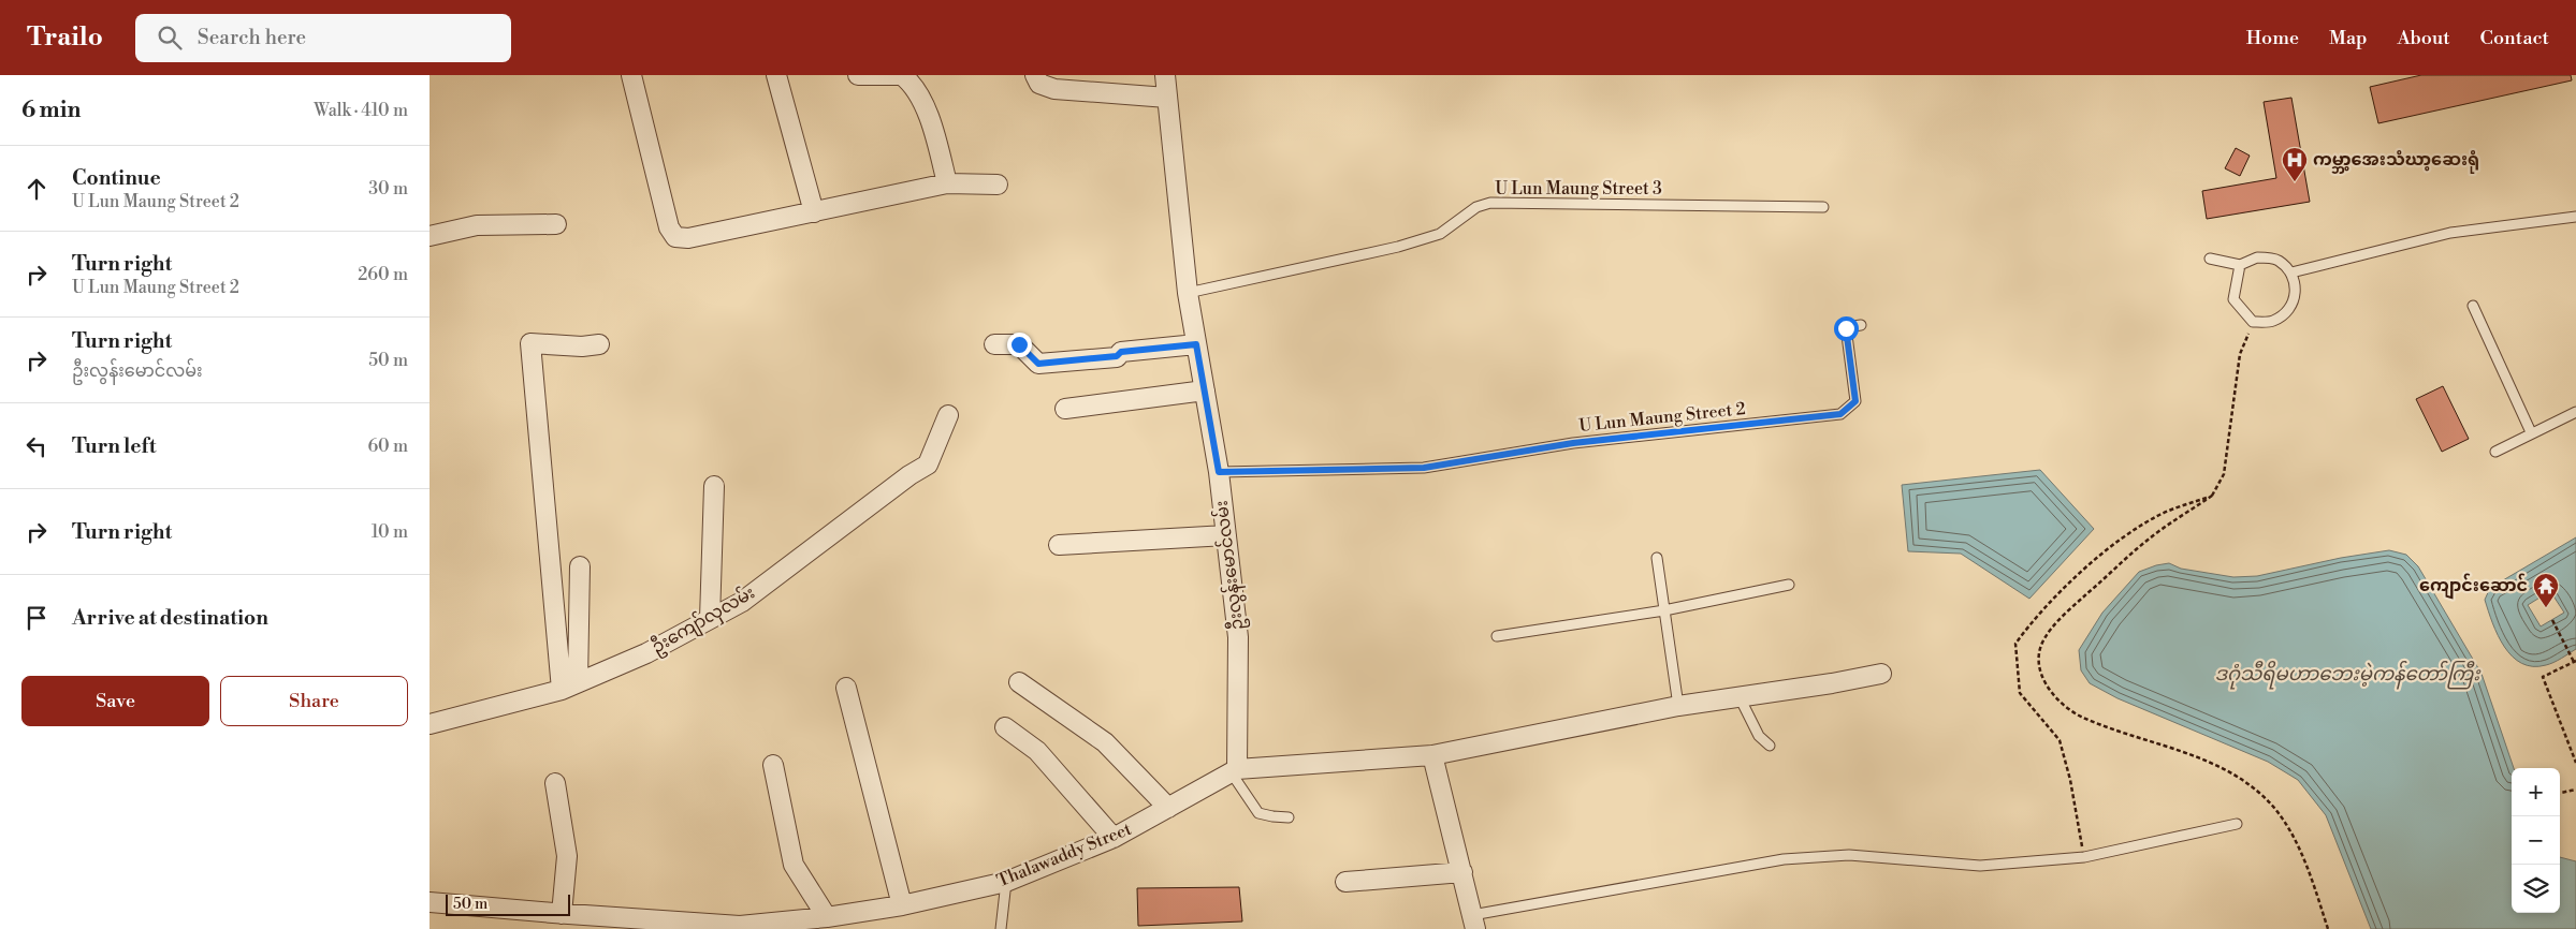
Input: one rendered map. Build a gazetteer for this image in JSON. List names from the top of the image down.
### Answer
{
  "streets": {
    "street": ["ဦးလွန်းမောင်လမ်း", "ဦးကျော်လှလမ်း", "Thalawaddy Street"],
    "lane": ["U Lun Maung Street 3", "U Lun Maung Street 2"]
  },
  "crossings": [
    ["U Lun Maung Street 3", "ဦးလွန်းမောင်လမ်း"],
    ["U Lun Maung Street 2", "ဦးလွန်းမောင်လမ်း"],
    ["ဦးလွန်းမောင်လမ်း", "Thalawaddy Street"]
  ],
  "water": ["ဒဂုံသီရိမဟာဘေးမဲ့ကန်တော်ကြီး"],
  "places": {
    "hospital": ["ကမ္ဘာ့အေးသံဃာ့ဆေးရုံ"],
    "temple": ["ကျောင်းဆောင်"]
  },
  "scale_bar": "50 m",
  "page": {
    "header": "Trailo",
    "search": "Search here",
    "nav": [
      "Home",
      "Map",
      "About",
      "Contact"
    ],
    "heading": ["6 min", "Walk · 410 m"],
    "list": [
      ["Continue", "U Lun Maung Street 2", "30 m"],
      ["Turn right", "U Lun Maung Street 2", "260 m"],
      ["Turn right", "ဦးလွန်းမောင်လမ်း", "50 m"],
      ["Turn left", "60 m"],
      ["Turn right", "10 m"],
      "Arrive at destination"
    ],
    "buttons": ["Save", "Share"],
    "map_buttons": ["+", "−"],
    "scale": "50 m"
  }
}
